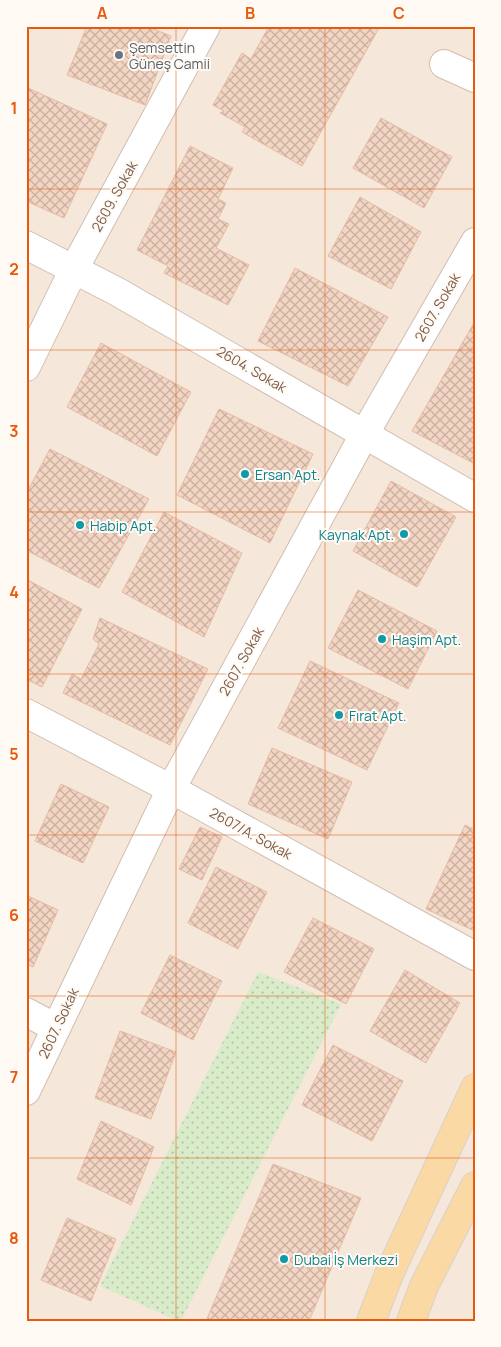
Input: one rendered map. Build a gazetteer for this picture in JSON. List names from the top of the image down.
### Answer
{
  "streets": {
    "street": [
      "2609. Sokak",
      "2607. Sokak",
      "2604. Sokak",
      "2607/A. Sokak"
    ]
  },
  "crossings": [
    ["2609. Sokak", "2604. Sokak"],
    ["2607. Sokak", "2604. Sokak"],
    ["2607. Sokak", "2607/A. Sokak"]
  ],
  "places": [
    "Şemsettin Güneş Camii",
    "Ersan Apt.",
    "Habip Apt.",
    "Kaynak Apt.",
    "Haşim Apt.",
    "Fırat Apt.",
    "Dubai İş Merkezi"
  ],
  "grid": {
    "columns": ["A", "B", "C"],
    "rows": [
      "1",
      "2",
      "3",
      "4",
      "5",
      "6",
      "7",
      "8"
    ]
  }
}
